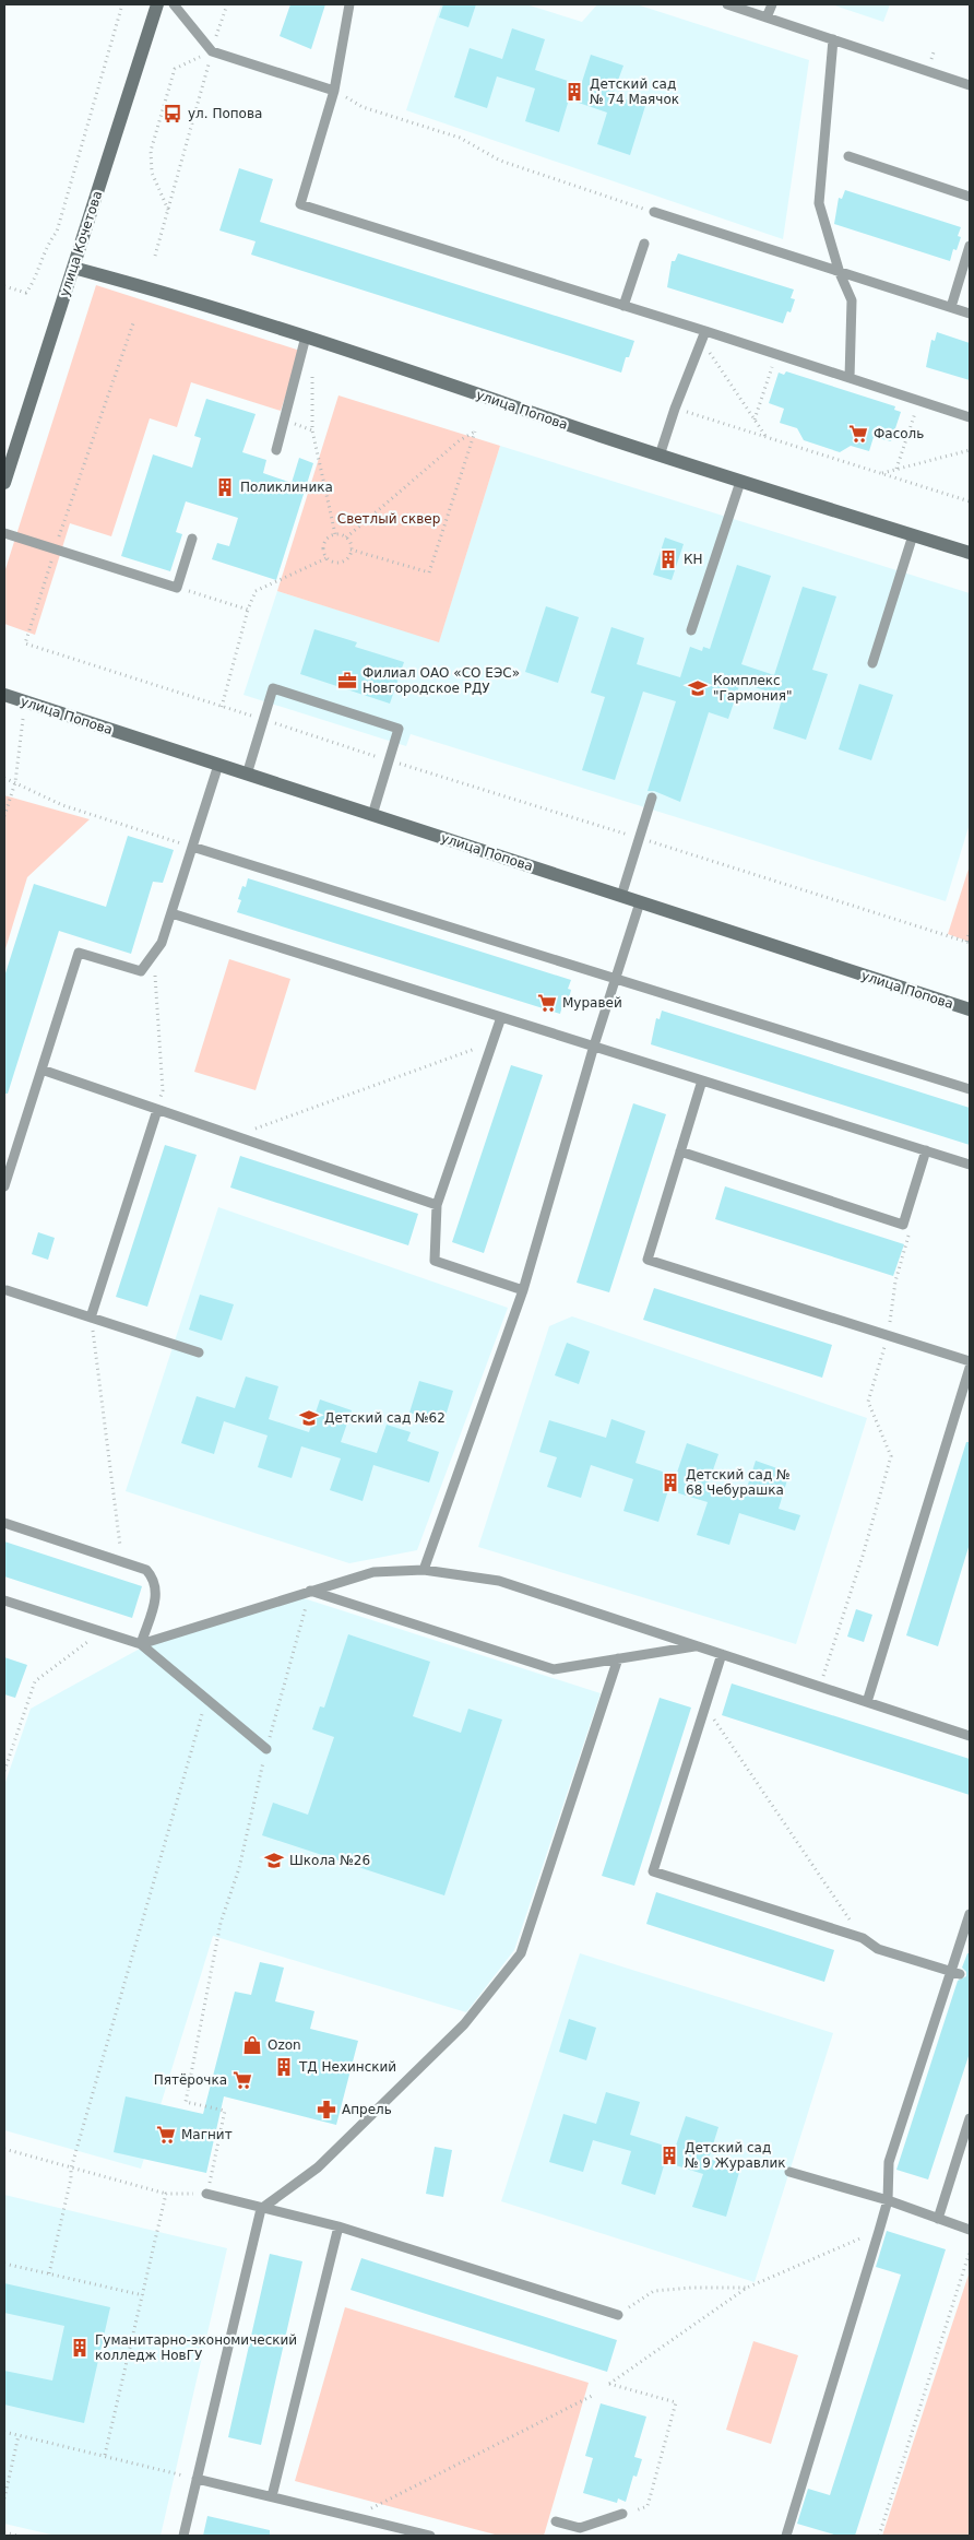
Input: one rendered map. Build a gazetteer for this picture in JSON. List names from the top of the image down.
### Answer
{
  "streets": {
    "street": ["улица Кочетова", "улица Попова"]
  },
  "crossings": [
    ["улица Кочетова", "улица Попова"]
  ],
  "parks": ["Светлый сквер"],
  "places": {
    "building": [
      "Детский сад № 74 Маячок",
      "Поликлиника",
      "КН",
      "Детский сад № 68 Чебурашка",
      "ТД Нехинский",
      "Детский сад № 9 Журавлик",
      "Гуманитарно-экономический колледж НовГУ"
    ],
    "bus stop": ["ул. Попова"],
    "supermarket": [
      "Фасоль",
      "Муравей",
      "Пятёрочка",
      "Магнит"
    ],
    "office": ["Филиал ОАО «СО ЕЭС» Новгородское РДУ"],
    "school or university": ["Комплекс \"Гармония\"", "Детский сад №62", "Школа №26"],
    "shop": ["Ozon"],
    "pharmacy": ["Апрель"]
  }
}
